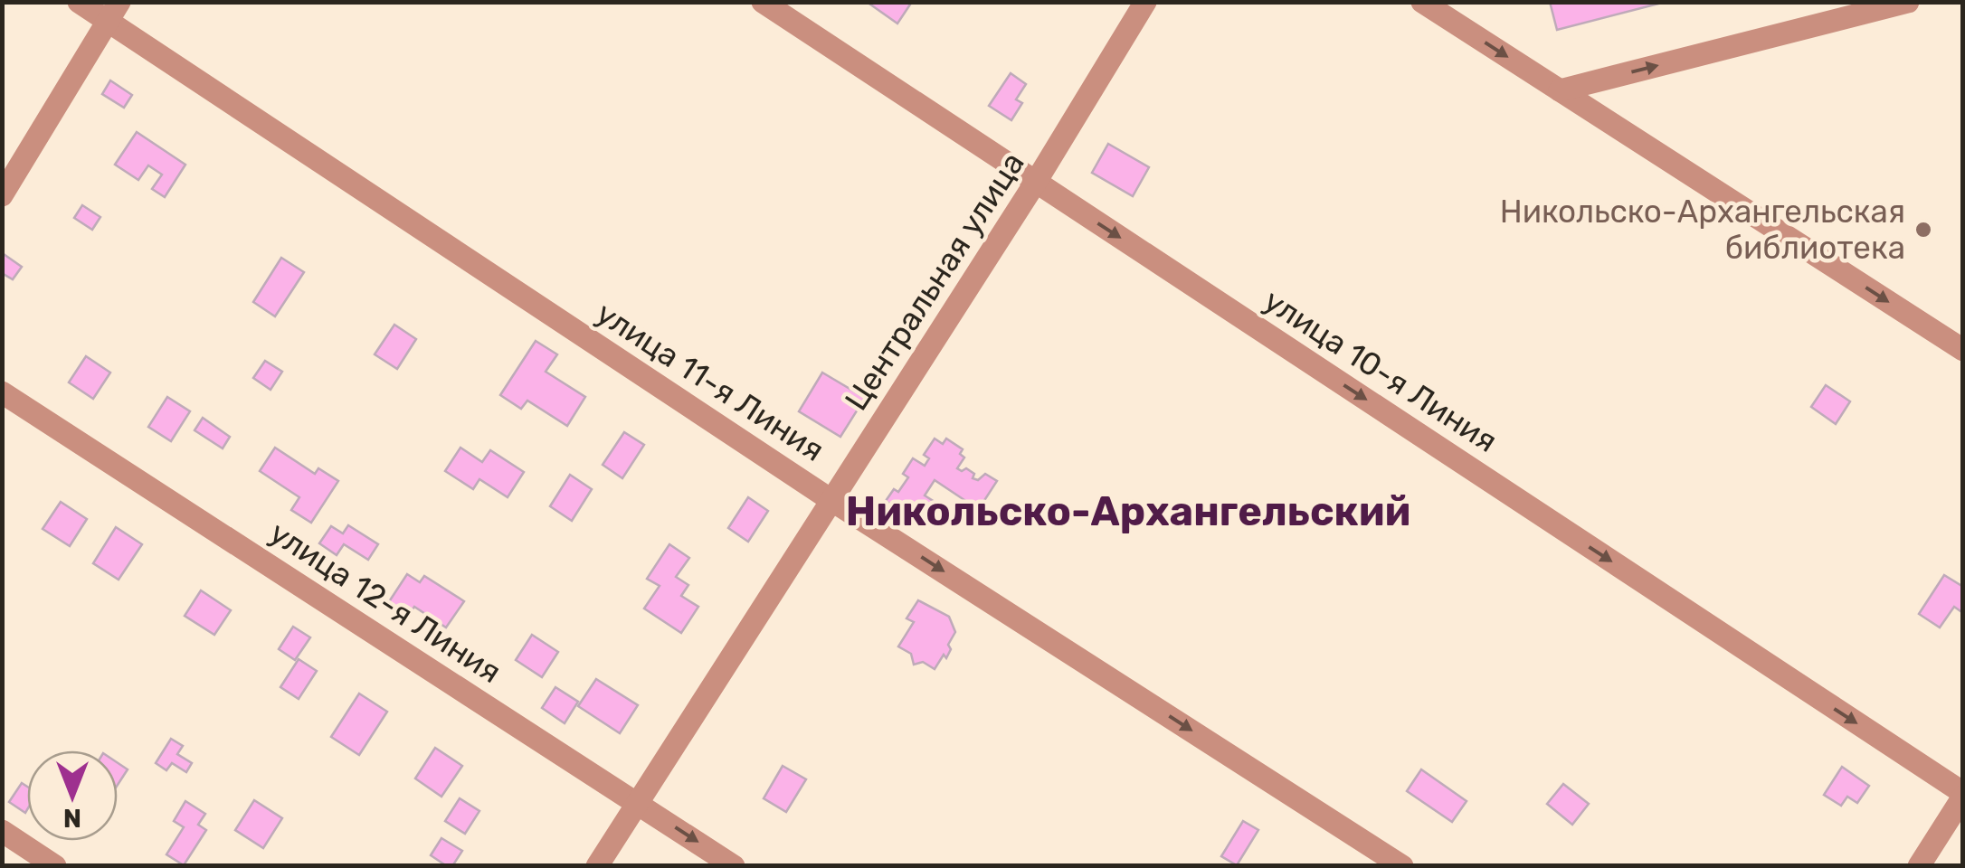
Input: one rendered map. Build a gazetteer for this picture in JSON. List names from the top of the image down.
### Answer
{
  "streets": {
    "street": [
      "Центральная улица",
      "улица 10-я Линия",
      "улица 11-я Линия",
      "улица 12-я Линия"
    ]
  },
  "crossings": [
    ["Центральная улица", "улица 10-я Линия"],
    ["Центральная улица", "улица 11-я Линия"],
    ["Центральная улица", "улица 12-я Линия"]
  ],
  "one_way": ["улица 10-я Линия", "улица 11-я Линия"],
  "districts": ["Никольско-Архангельский"],
  "places": ["Никольско-Архангельская библиотека"],
  "north": "bottom"
}
